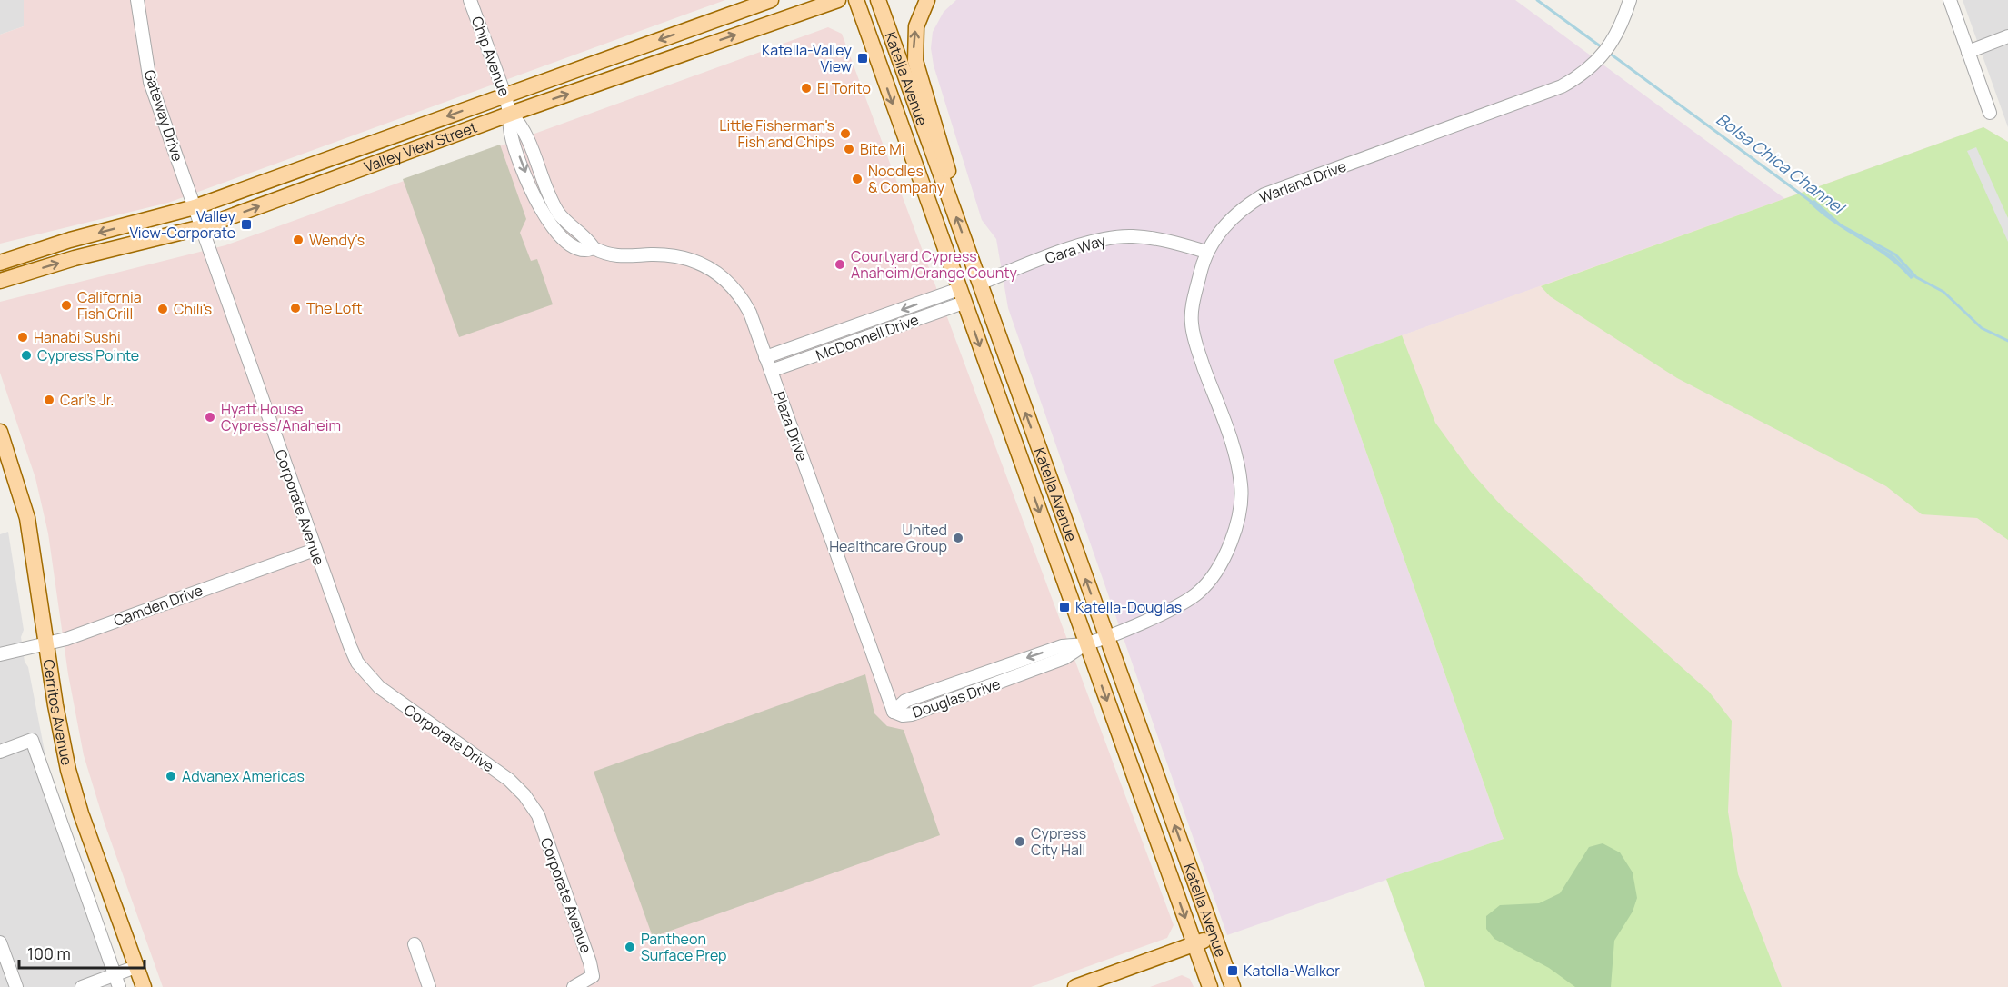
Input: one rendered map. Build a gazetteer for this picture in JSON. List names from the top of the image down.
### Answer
{
  "streets": {
    "main road": ["Katella Avenue", "Valley View Street", "Cerritos Avenue"],
    "street": [
      "Chip Avenue",
      "Gateway Drive",
      "Warland Drive",
      "Cara Way",
      "McDonnell Drive",
      "Plaza Drive",
      "Corporate Avenue",
      "Camden Drive",
      "Douglas Drive",
      "Corporate Drive"
    ]
  },
  "crossings": [
    ["Chip Avenue", "Valley View Street"],
    ["Chip Avenue", "Plaza Drive"],
    ["Katella Avenue", "Warland Drive"],
    ["Katella Avenue", "Cara Way"],
    ["Katella Avenue", "McDonnell Drive"],
    ["Katella Avenue", "Douglas Drive"],
    ["Gateway Drive", "Valley View Street"],
    ["Gateway Drive", "Corporate Avenue"],
    ["Valley View Street", "Plaza Drive"],
    ["Valley View Street", "Corporate Avenue"],
    ["Warland Drive", "Cara Way"],
    ["Warland Drive", "Douglas Drive"],
    ["McDonnell Drive", "Plaza Drive"],
    ["Plaza Drive", "Douglas Drive"],
    ["Corporate Avenue", "Camden Drive"],
    ["Corporate Avenue", "Corporate Drive"],
    ["Camden Drive", "Cerritos Avenue"]
  ],
  "water": ["Bolsa Chica Channel"],
  "places": {
    "transit": [
      "Katella-Valley View",
      "Valley View-Corporate",
      "Katella-Douglas",
      "Katella-Walker"
    ],
    "other": [
      "El Torito",
      "Little Fisherman's Fish and Chips",
      "Bite Mi",
      "Noodles & Company",
      "Wendy's",
      "Courtyard Cypress Anaheim/Orange County",
      "California Fish Grill",
      "The Loft",
      "Chili's",
      "Hanabi Sushi",
      "Cypress Pointe",
      "Carl's Jr.",
      "Hyatt House Cypress/Anaheim",
      "United Healthcare Group",
      "Advanex Americas",
      "Cypress City Hall",
      "Pantheon Surface Prep"
    ]
  },
  "scale_bar": "100 m"
}
